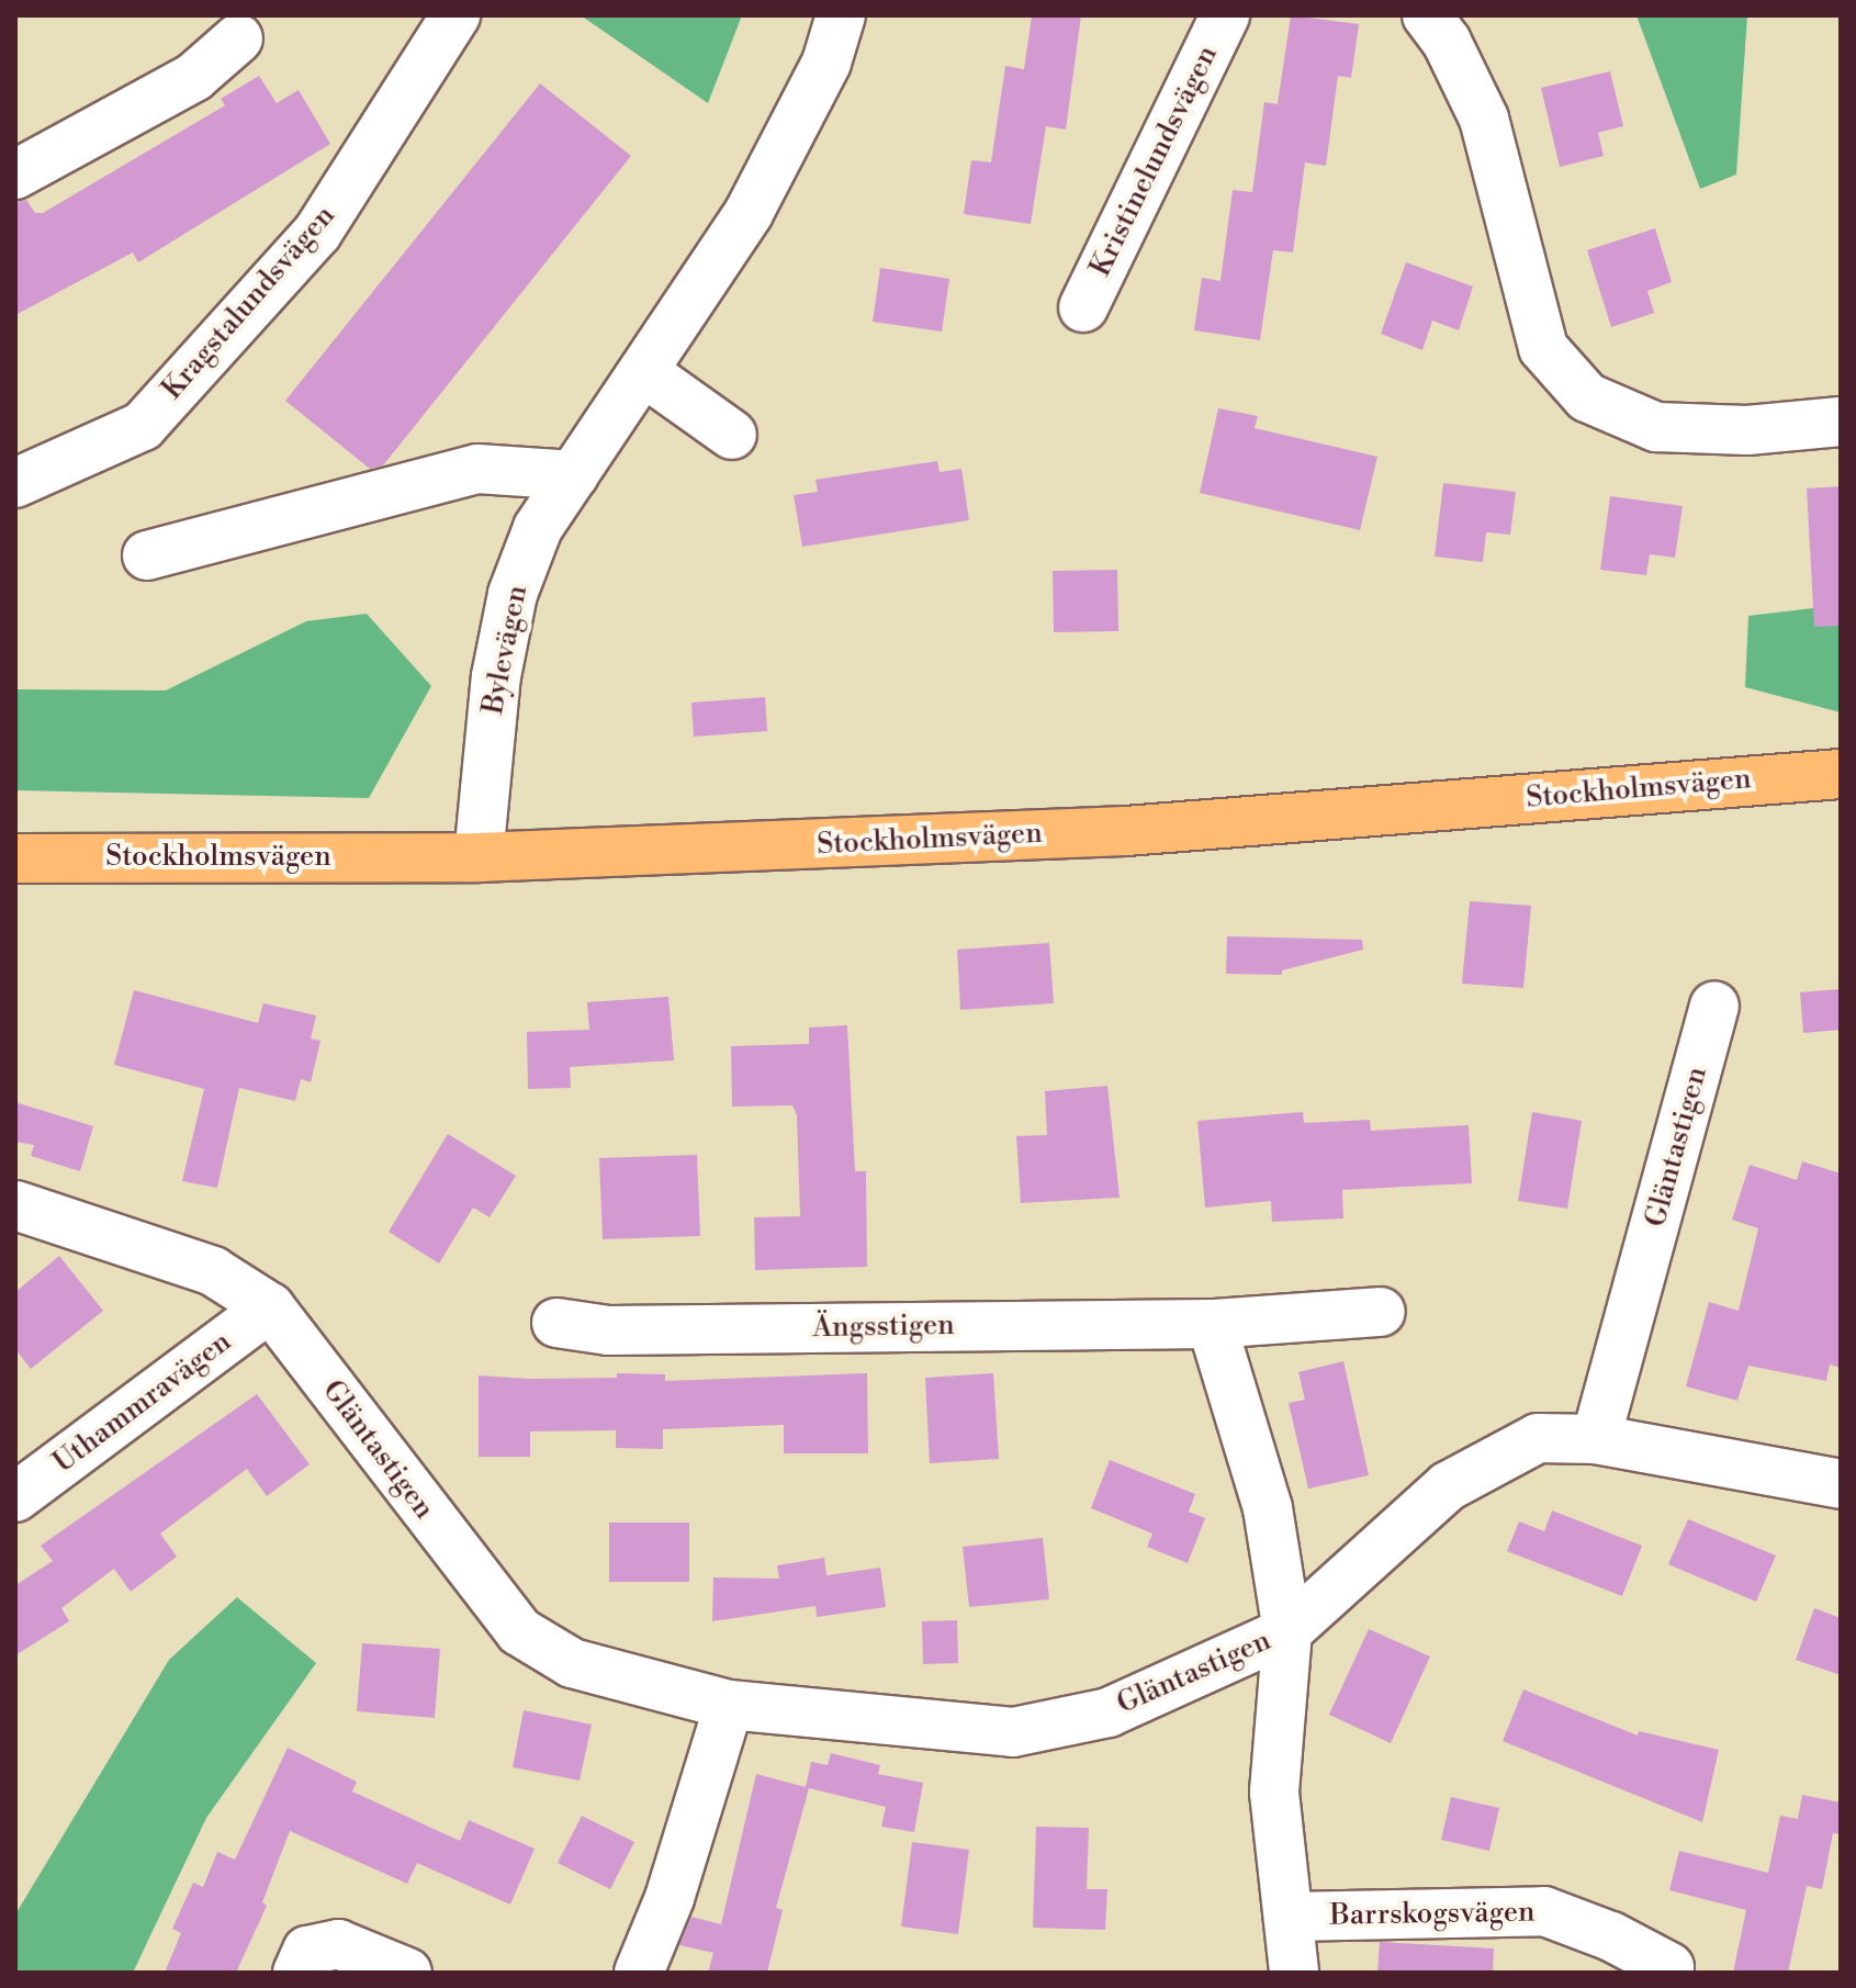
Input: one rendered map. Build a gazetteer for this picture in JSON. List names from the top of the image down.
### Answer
{
  "streets": {
    "main road": ["Stockholmsvägen"],
    "street": [
      "Kristinelundsvägen",
      "Kragstalundsvägen",
      "Bylevägen",
      "Gläntastigen",
      "Ängsstigen",
      "Uthammravägen",
      "Barrskogsvägen"
    ]
  },
  "crossings": [
    ["Bylevägen", "Stockholmsvägen"],
    ["Gläntastigen", "Uthammravägen"],
    ["Gläntastigen", "Barrskogsvägen"]
  ]
}
